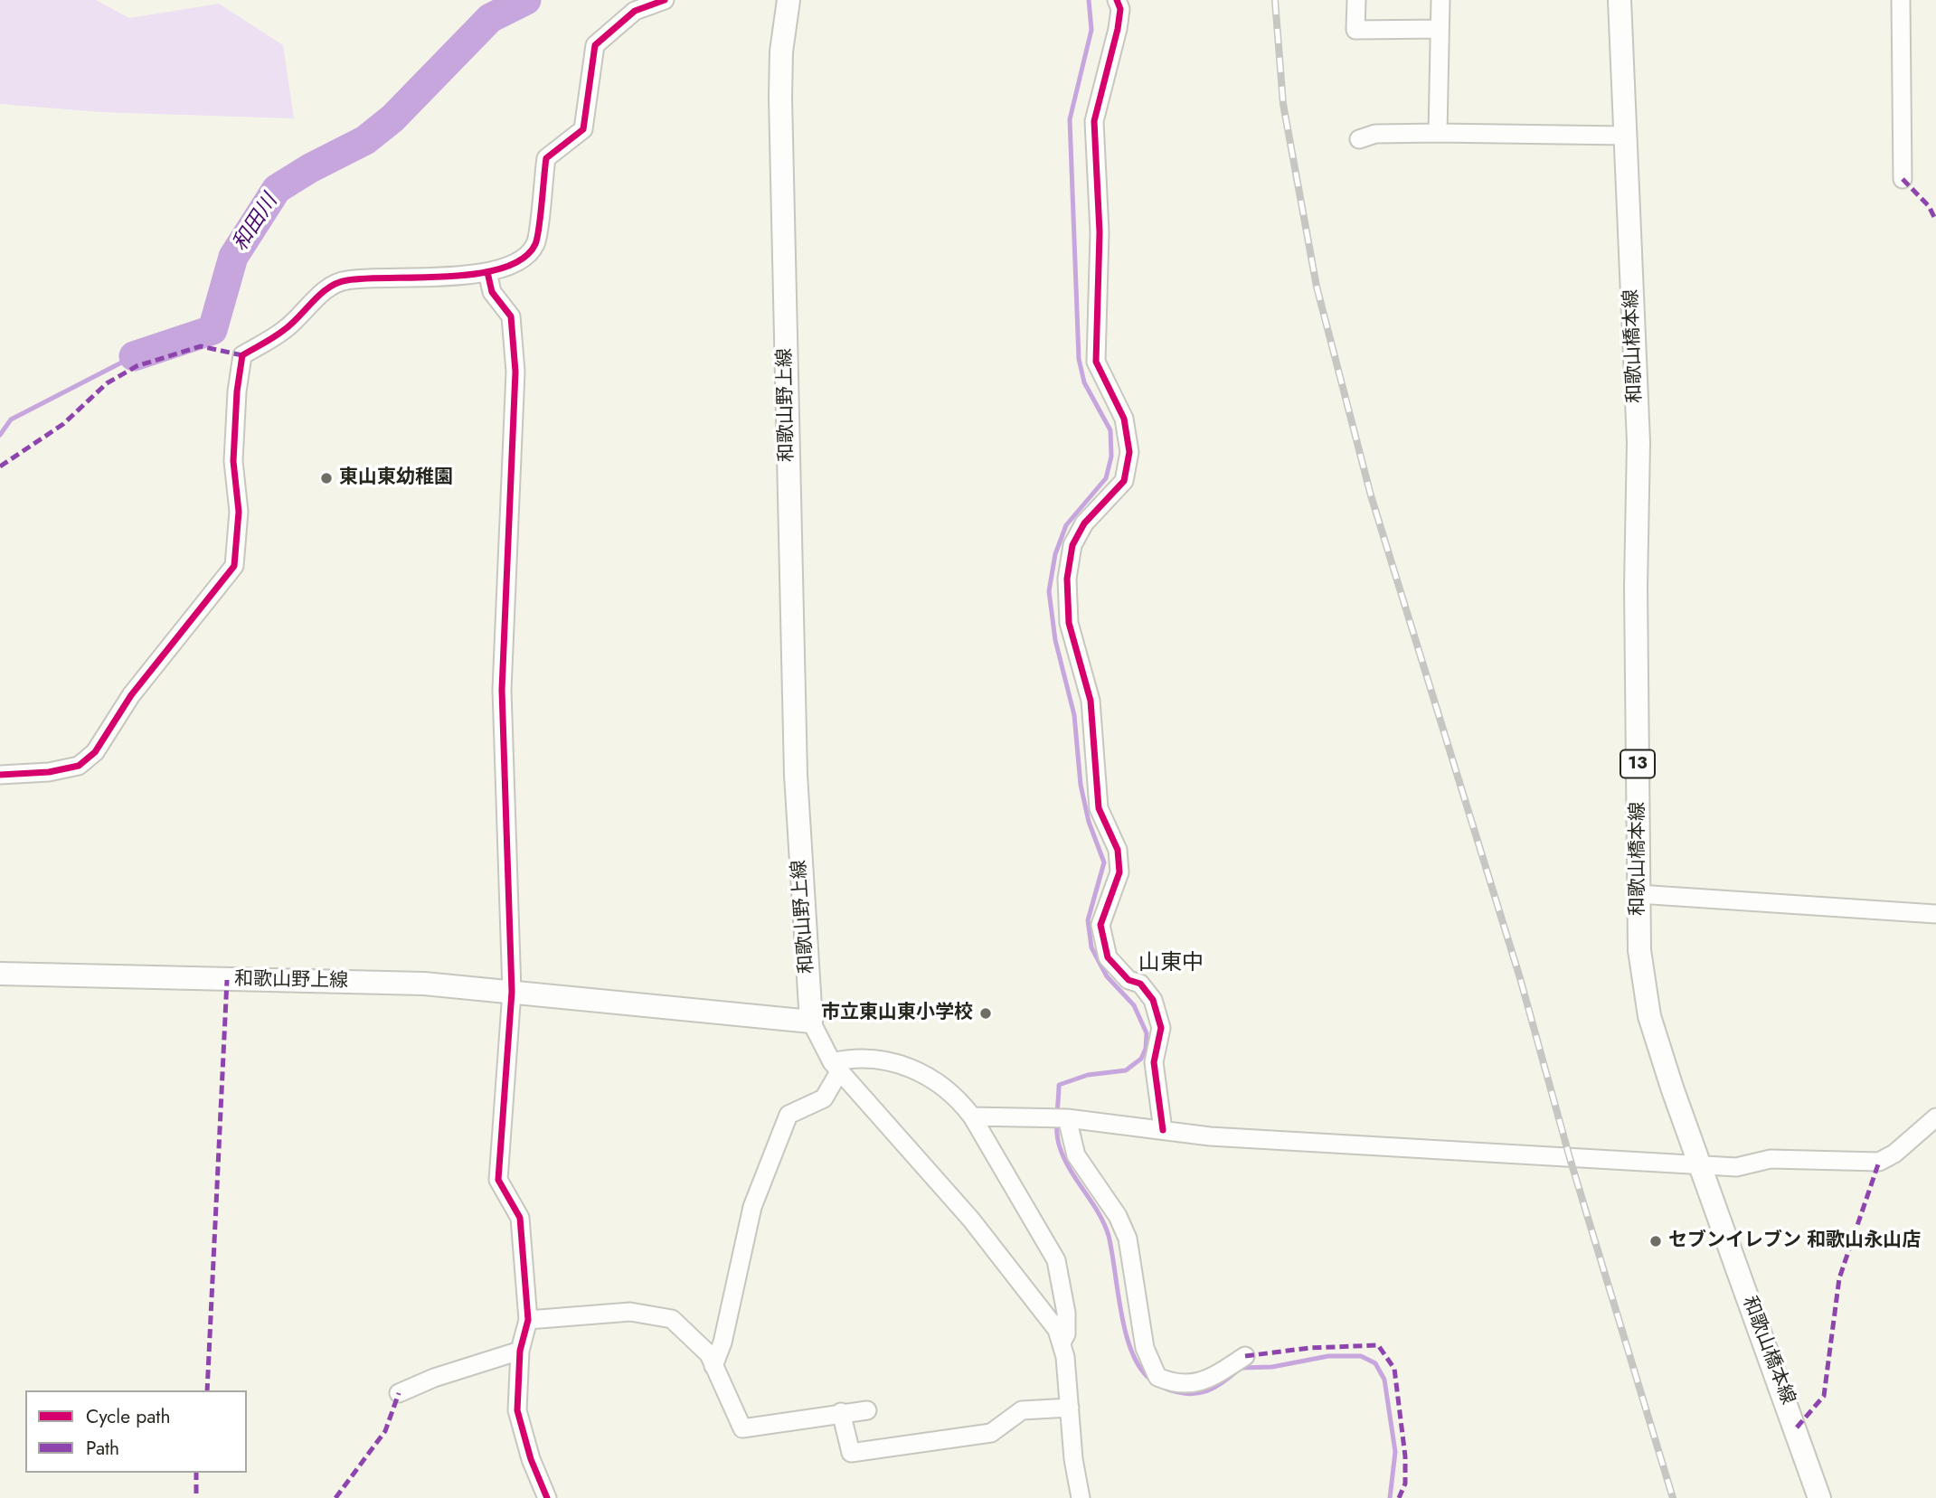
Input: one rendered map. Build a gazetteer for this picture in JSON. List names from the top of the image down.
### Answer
{
  "streets": {
    "main road": ["和歌山橋本線", "和歌山野上線", "13"]
  },
  "districts": ["山東中"],
  "water": ["和田川"],
  "places": ["東山東幼稚園", "市立東山東小学校", "セブンイレブン 和歌山永山店"],
  "legend": ["Cycle path", "Path"]
}
